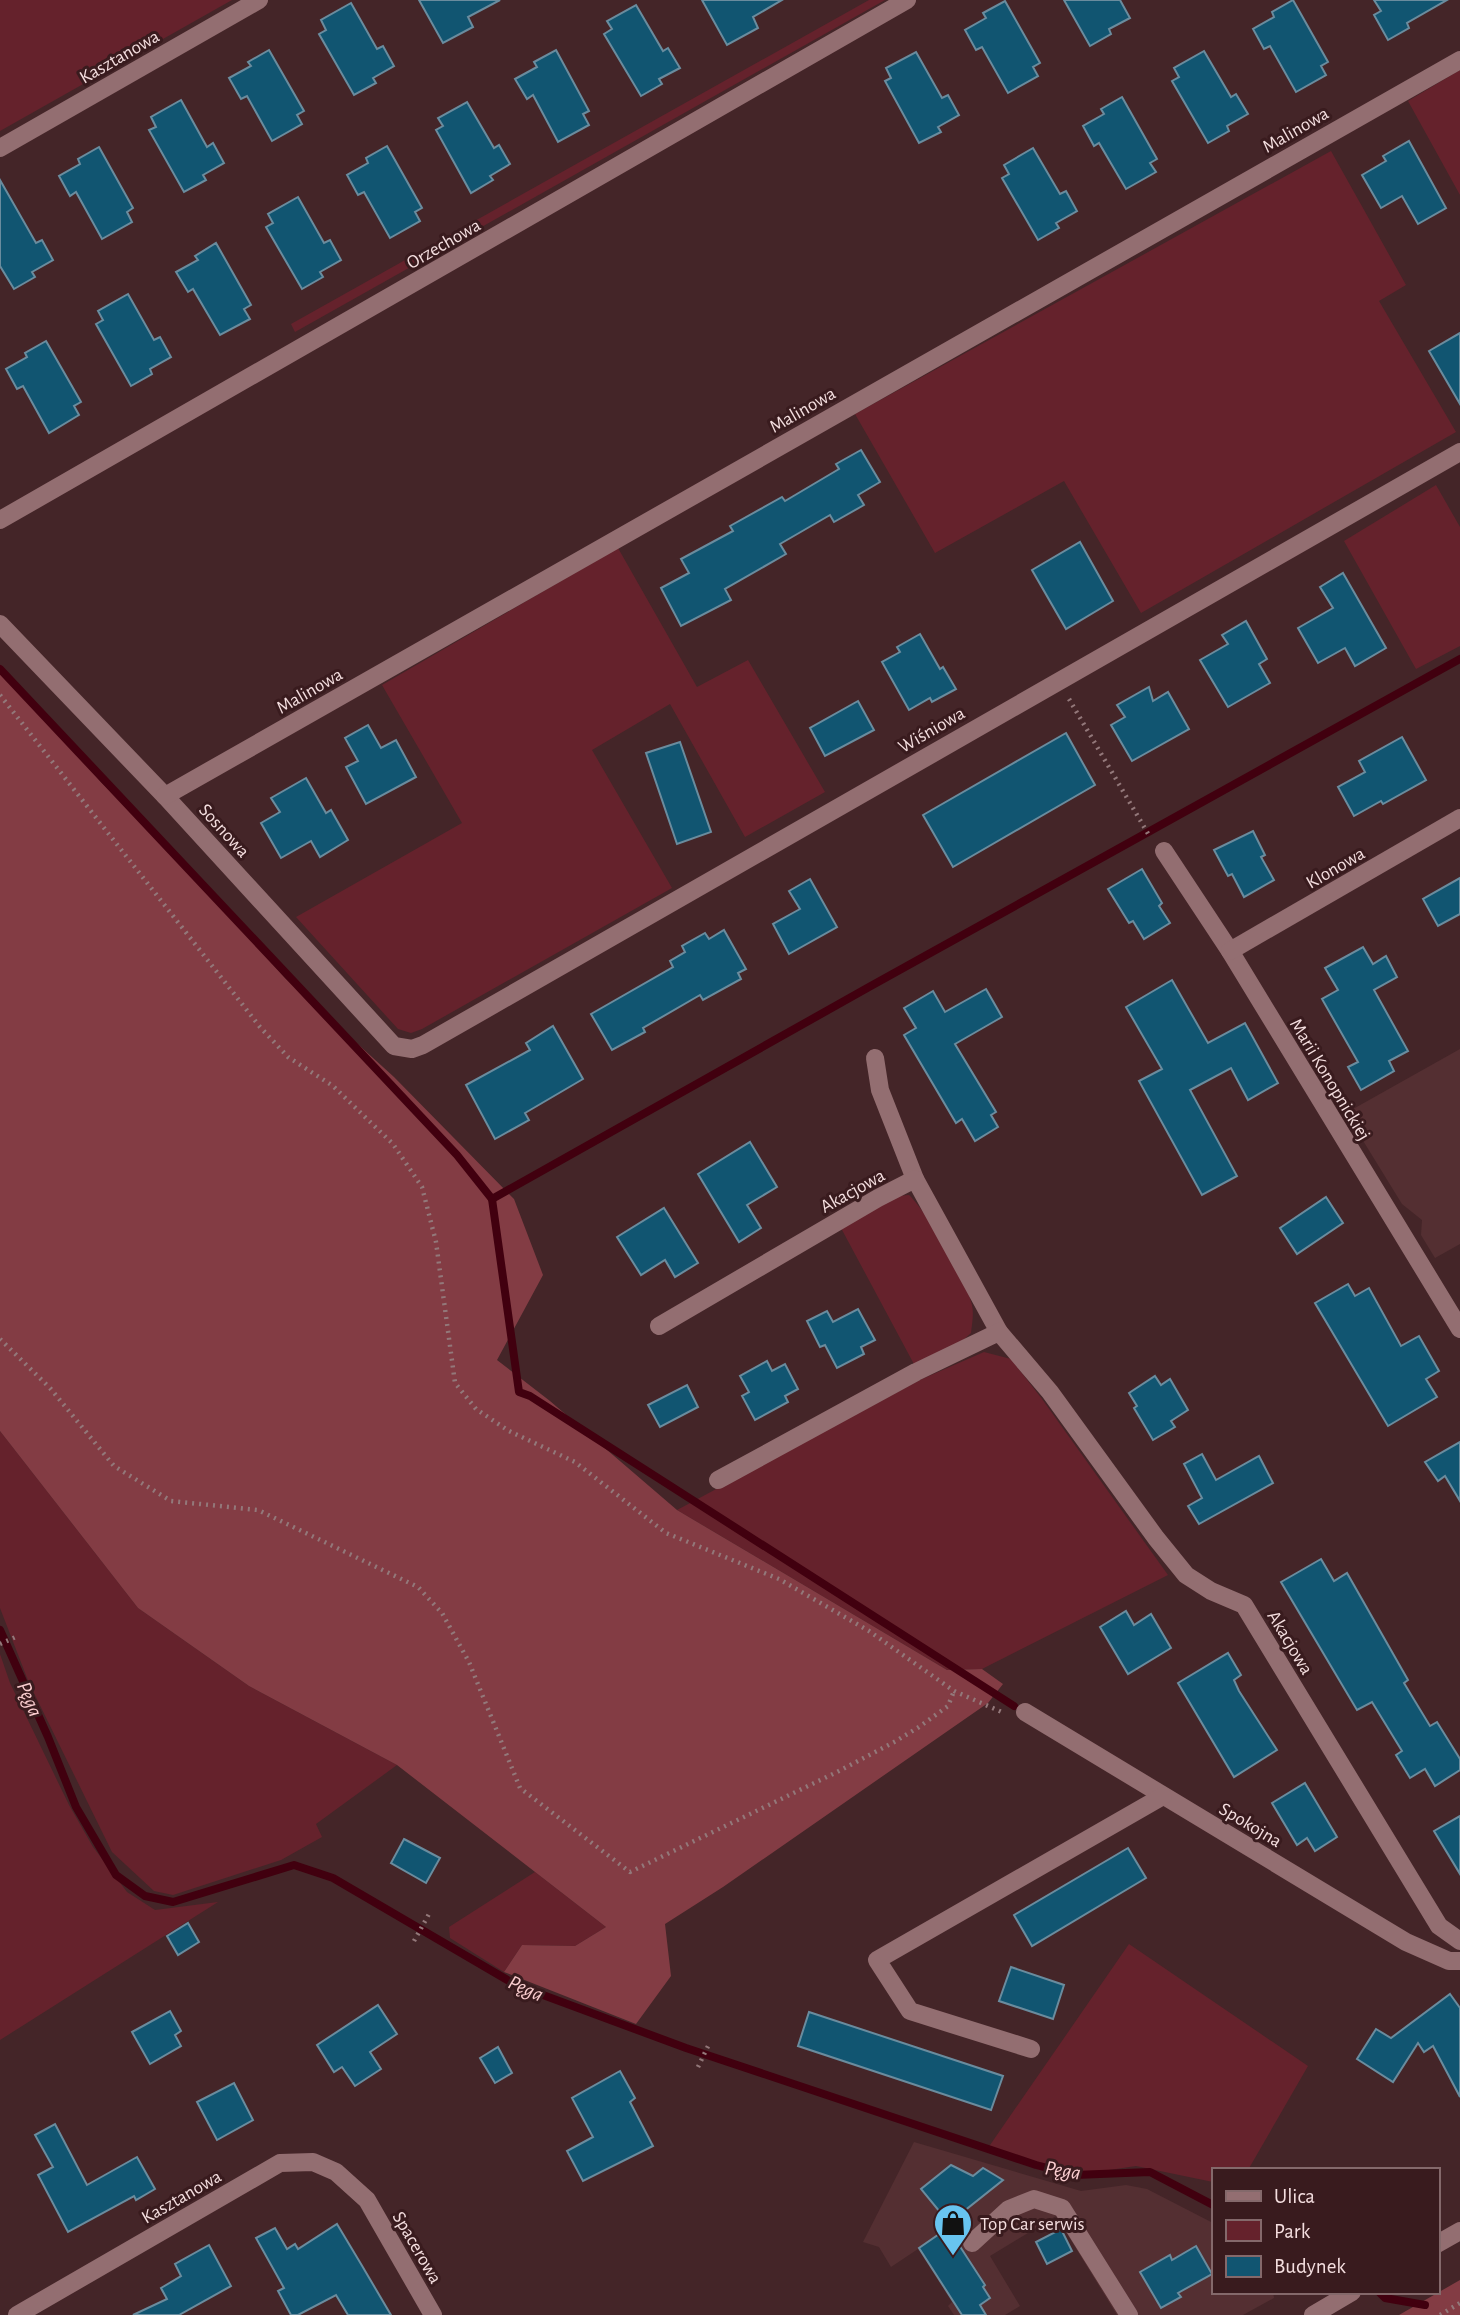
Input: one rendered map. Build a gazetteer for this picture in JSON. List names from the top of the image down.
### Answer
{
  "streets": {
    "street": [
      "Kasztanowa",
      "Malinowa",
      "Orzechowa",
      "Wiśniowa",
      "Sosnowa",
      "Klonowa",
      "Marii Konopnickiej",
      "Akacjowa",
      "Spokojna",
      "Spacerowa"
    ]
  },
  "crossings": [
    ["Kasztanowa", "Spacerowa"],
    ["Malinowa", "Sosnowa"],
    ["Wiśniowa", "Sosnowa"],
    ["Klonowa", "Marii Konopnickiej"]
  ],
  "water": ["Pęga"],
  "places": {
    "shop": ["Top Car serwis"]
  },
  "legend": ["Ulica", "Park", "Budynek"]
}
